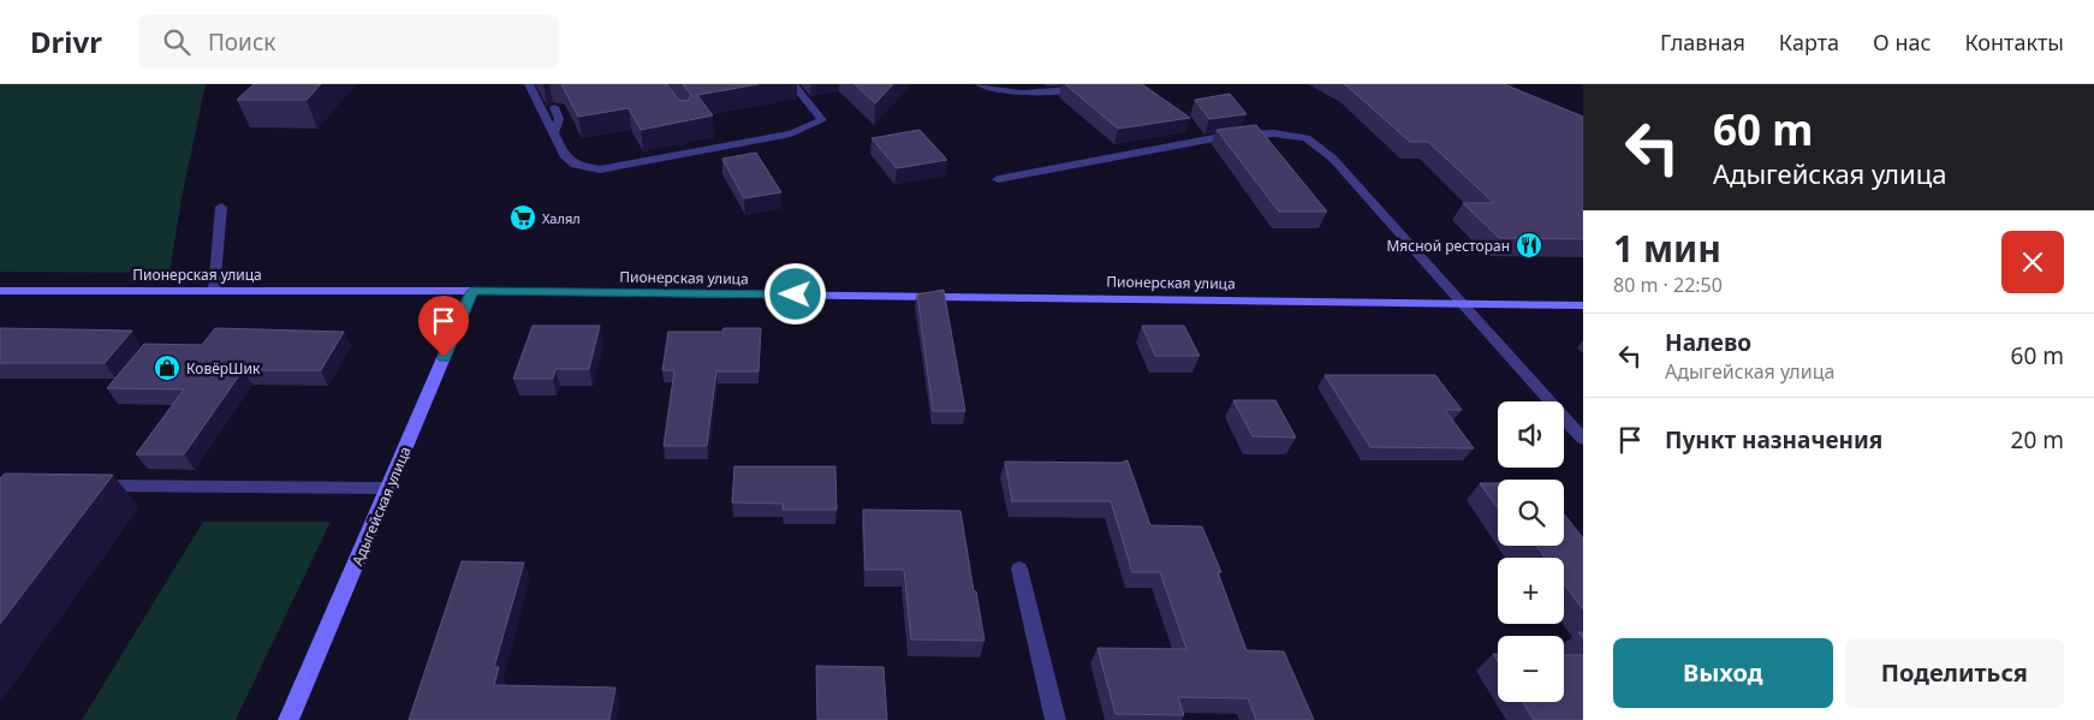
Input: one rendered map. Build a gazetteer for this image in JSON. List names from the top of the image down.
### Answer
{
  "streets": {
    "main road": ["Пионерская улица", "Адыгейская улица"]
  },
  "crossings": [
    ["Пионерская улица", "Адыгейская улица"]
  ],
  "places": {
    "supermarket": ["Халял"],
    "restaurant": ["Мясной ресторан"],
    "shop": ["КовёрШик"]
  },
  "page": {
    "header": "Drivr",
    "search": "Поиск",
    "nav": [
      "Главная",
      "Карта",
      "О нас",
      "Контакты"
    ],
    "turn": ["60 m", "Адыгейская улица"],
    "heading": ["1 мин", "80 m · 22:50"],
    "list": [
      {
        "name": "Налево",
        "note": "Адыгейская улица",
        "value": "60 m"
      },
      {
        "name": "Пункт назначения",
        "value": "20 m"
      }
    ],
    "map_buttons": ["+", "−"],
    "buttons": ["Выход", "Поделиться"]
  }
}
